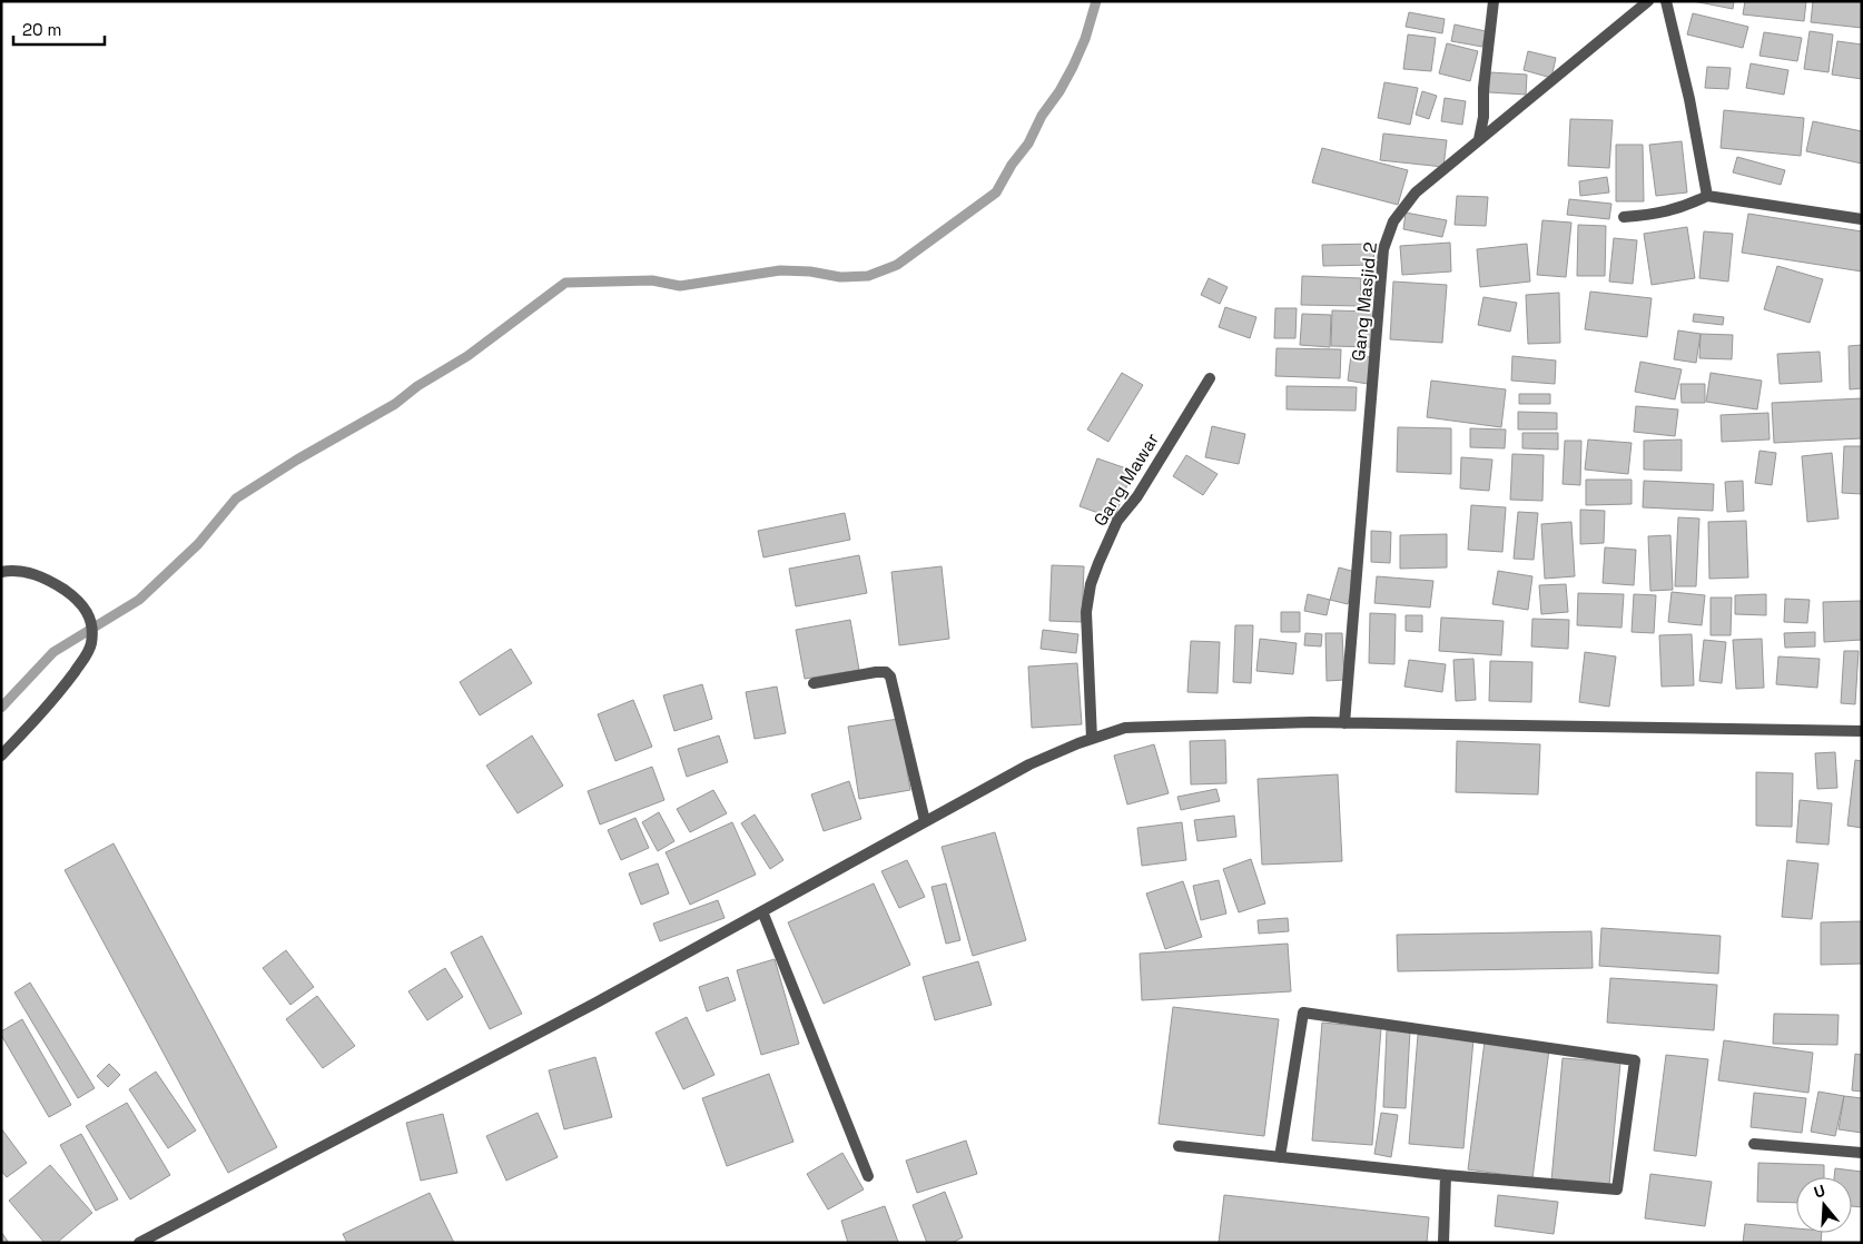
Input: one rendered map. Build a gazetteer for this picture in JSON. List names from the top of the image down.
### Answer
{
  "streets": {
    "street": ["Gang Masjid 2", "Gang Mawar"]
  },
  "scale_bar": "20 m",
  "north": "top"
}
